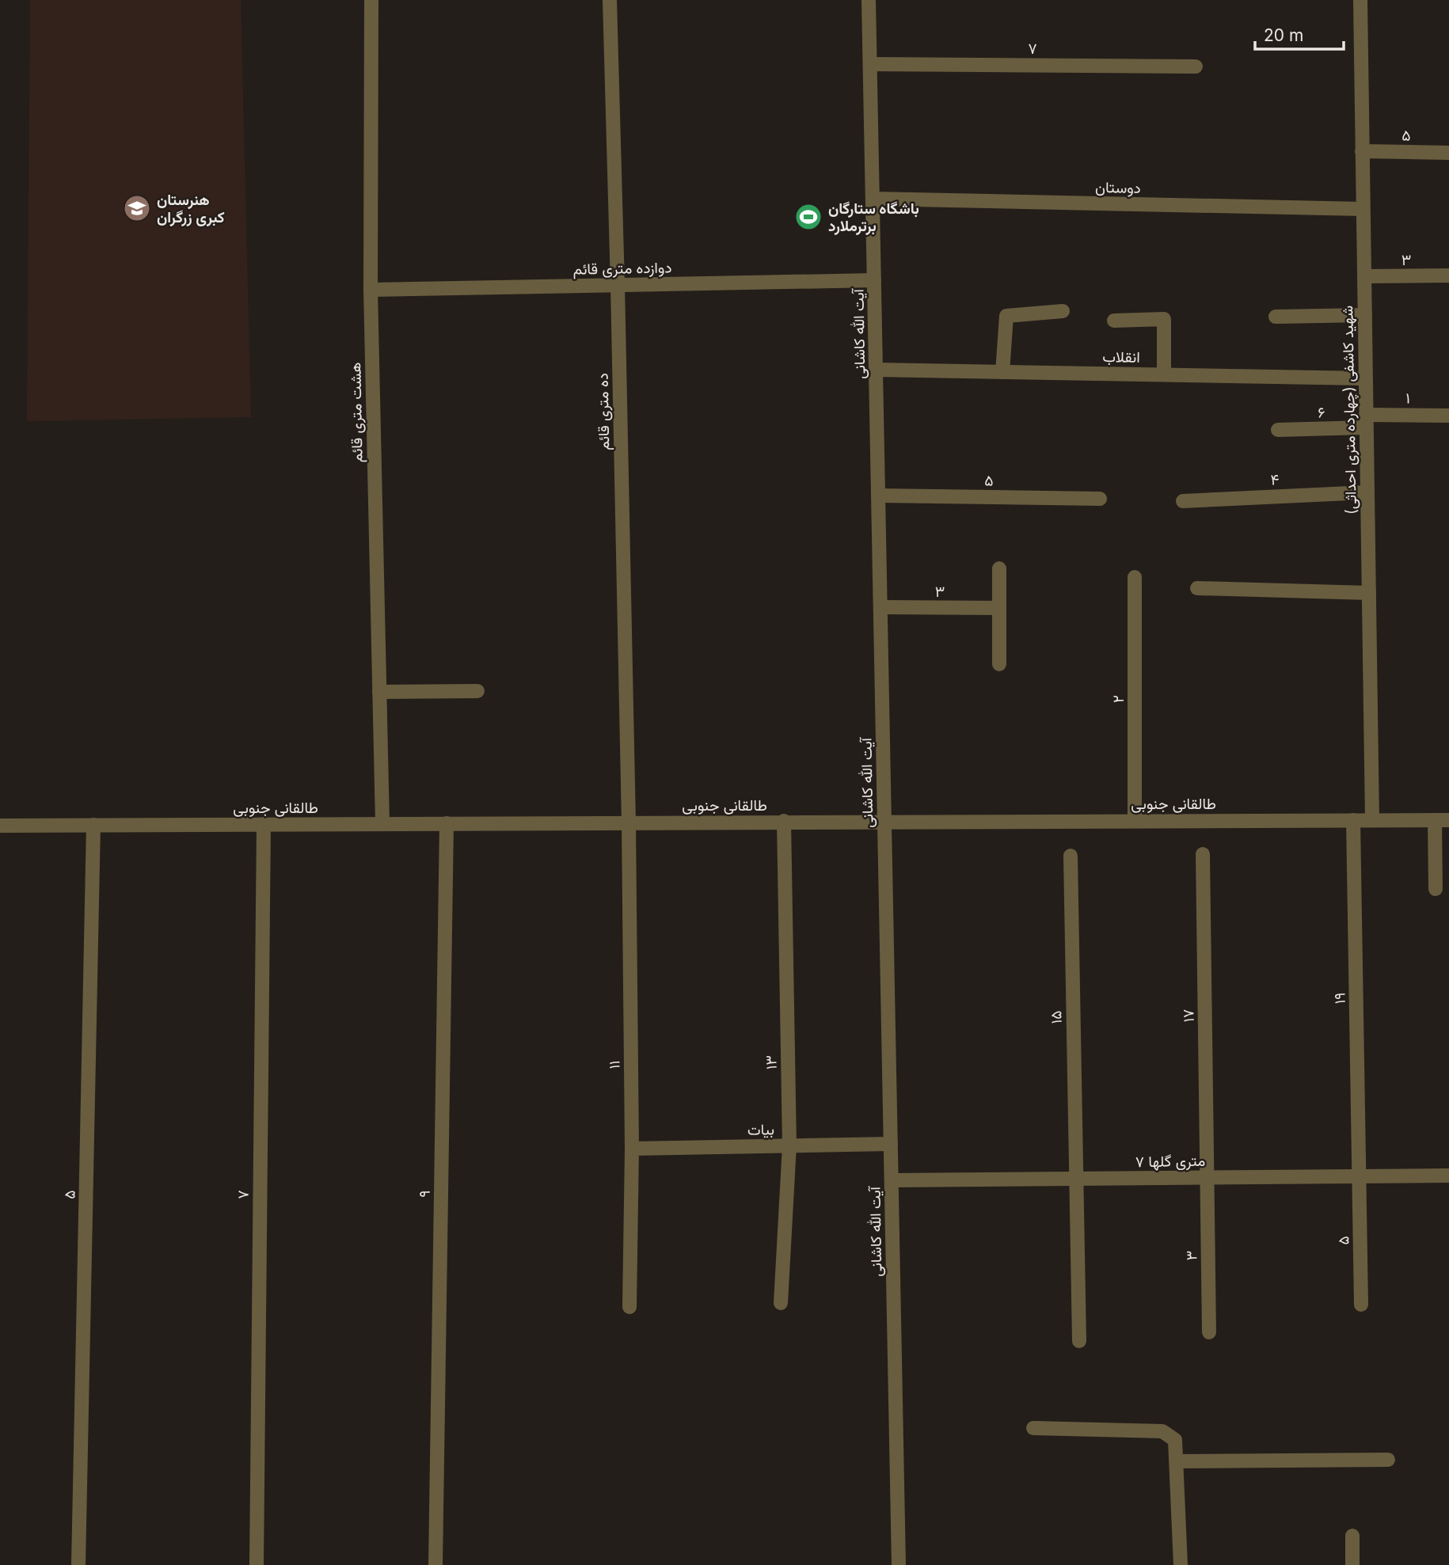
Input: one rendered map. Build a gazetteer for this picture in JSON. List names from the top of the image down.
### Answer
{
  "streets": {
    "street": [
      "۷",
      "۵",
      "دوستان",
      "۳",
      "دوازده متری قائم",
      "آیت الله کاشانی",
      "انقلاب",
      "۱",
      "شهید کاشفی (چهارده متری احداثی)",
      "ده متری قائم",
      "هشت متری قائم",
      "۶",
      "۴",
      "۲",
      "طالقانی جنوبی",
      "۱۹",
      "۱۷",
      "۱۵",
      "۱۳",
      "۱۱",
      "بیات",
      "۷ متری گلها",
      "۹"
    ]
  },
  "crossings": [
    ["۷", "آیت الله کاشانی"],
    ["۷", "طالقانی جنوبی"],
    ["۵", "آیت الله کاشانی"],
    ["۵", "شهید کاشفی (چهارده متری احداثی)"],
    ["۵", "طالقانی جنوبی"],
    ["۵", "۱۹"],
    ["۵", "۷ متری گلها"],
    ["دوستان", "آیت الله کاشانی"],
    ["دوستان", "شهید کاشفی (چهارده متری احداثی)"],
    ["۳", "آیت الله کاشانی"],
    ["۳", "شهید کاشفی (چهارده متری احداثی)"],
    ["۳", "۱۷"],
    ["۳", "۷ متری گلها"],
    ["دوازده متری قائم", "آیت الله کاشانی"],
    ["دوازده متری قائم", "ده متری قائم"],
    ["دوازده متری قائم", "هشت متری قائم"],
    ["آیت الله کاشانی", "انقلاب"],
    ["آیت الله کاشانی", "طالقانی جنوبی"],
    ["آیت الله کاشانی", "بیات"],
    ["آیت الله کاشانی", "۷ متری گلها"],
    ["انقلاب", "شهید کاشفی (چهارده متری احداثی)"],
    ["۱", "شهید کاشفی (چهارده متری احداثی)"],
    ["۱", "۶"],
    ["شهید کاشفی (چهارده متری احداثی)", "۶"],
    ["شهید کاشفی (چهارده متری احداثی)", "۴"],
    ["شهید کاشفی (چهارده متری احداثی)", "طالقانی جنوبی"],
    ["ده متری قائم", "طالقانی جنوبی"],
    ["ده متری قائم", "۱۱"],
    ["هشت متری قائم", "طالقانی جنوبی"],
    ["۲", "طالقانی جنوبی"],
    ["طالقانی جنوبی", "۱۹"],
    ["طالقانی جنوبی", "۱۳"],
    ["طالقانی جنوبی", "۱۱"],
    ["طالقانی جنوبی", "۹"],
    ["۱۹", "۷ متری گلها"],
    ["۱۷", "۷ متری گلها"],
    ["۱۵", "۷ متری گلها"],
    ["۱۳", "بیات"],
    ["۱۱", "بیات"]
  ],
  "places": {
    "school or university": ["هنرستان کبری زرگران"],
    "sports": ["باشگاه ستارگان برترملارد"]
  },
  "scale_bar": "20 m"
}
